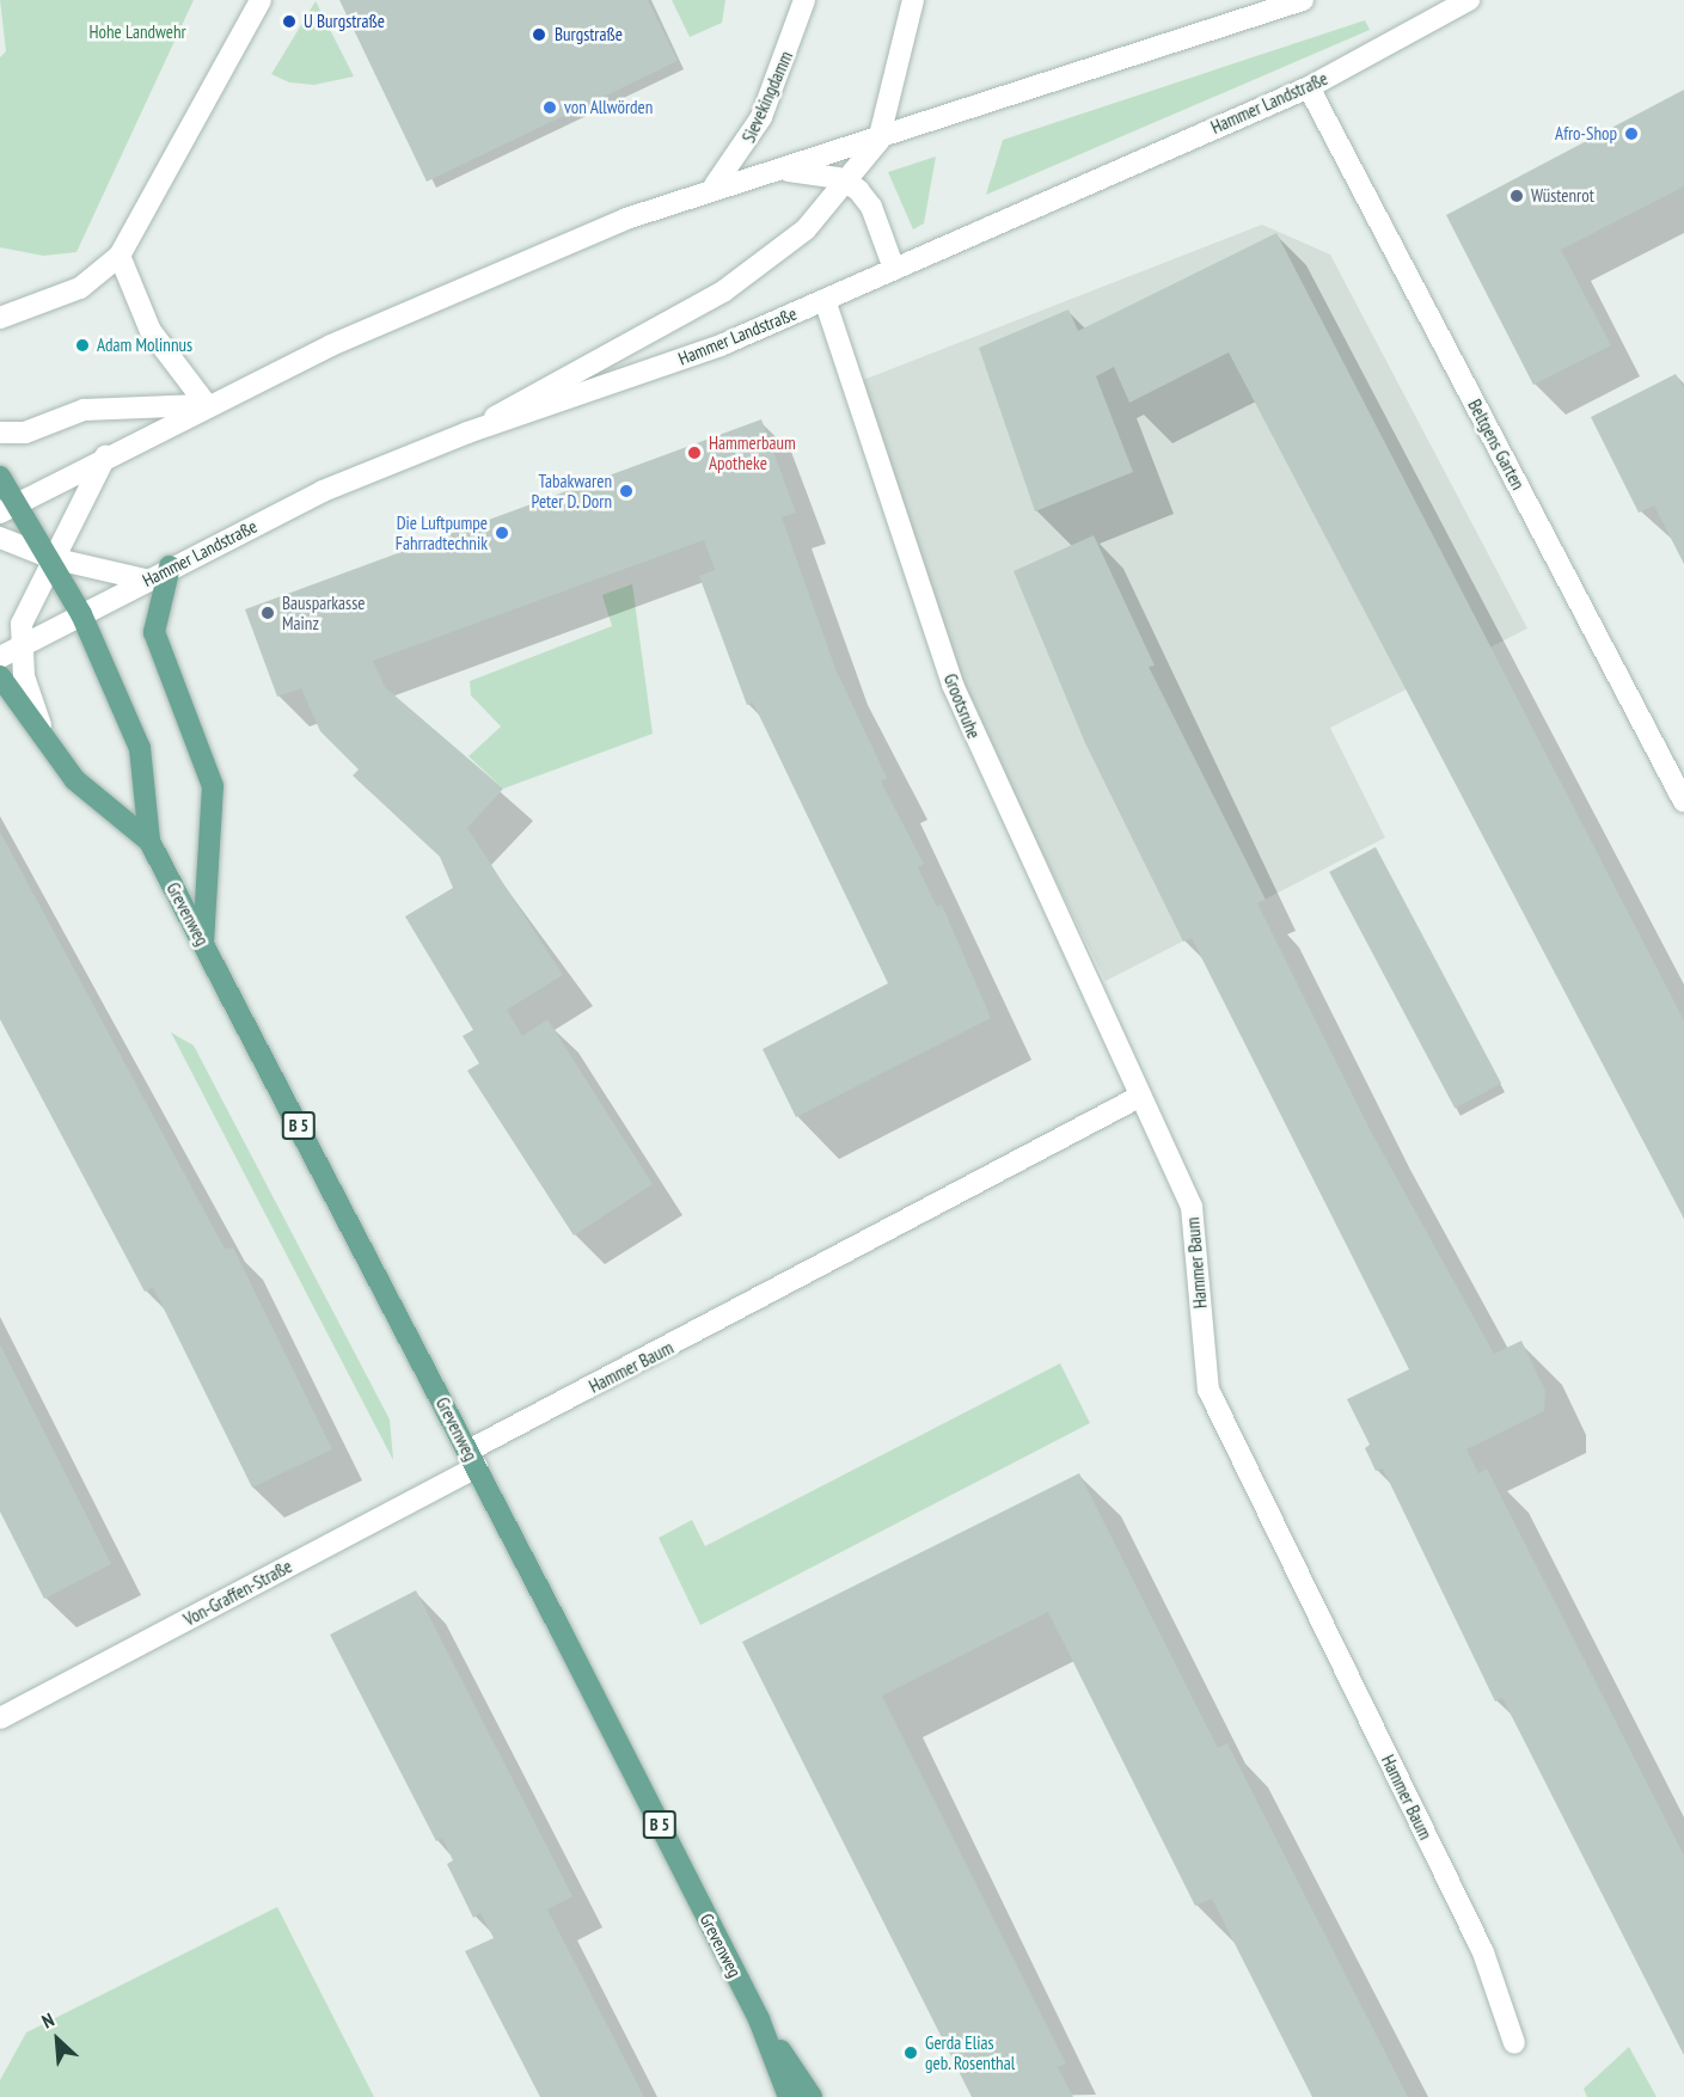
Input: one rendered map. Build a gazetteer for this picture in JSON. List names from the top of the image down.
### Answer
{
  "streets": {
    "main road": ["Grevenweg", "B 5"],
    "street": [
      "Sievekingdamm",
      "Hammer Landstraße",
      "Beltgens Garten",
      "Grootsruhe",
      "Hammer Baum",
      "Von-Graffen-Straße"
    ]
  },
  "crossings": [
    ["Hammer Landstraße", "Beltgens Garten"],
    ["Hammer Landstraße", "Grootsruhe"],
    ["Hammer Landstraße", "Grevenweg"],
    ["Grootsruhe", "Hammer Baum"],
    ["Grevenweg", "B 5"],
    ["Grevenweg", "Hammer Baum"],
    ["Grevenweg", "Von-Graffen-Straße"],
    ["Hammer Baum", "Von-Graffen-Straße"]
  ],
  "parks": ["Hohe Landwehr"],
  "places": [
    "U Burgstraße",
    "Burgstraße",
    "von Allwörden",
    "Afro-Shop",
    "Wüstenrot",
    "Adam Molinnus",
    "Hammerbaum Apotheke",
    "Tabakwaren Peter D. Dorn",
    "Die Luftpumpe Fahrradtechnik",
    "Bausparkasse Mainz",
    "Gerda Elias geb. Rosenthal"
  ],
  "north": "top left"
}
